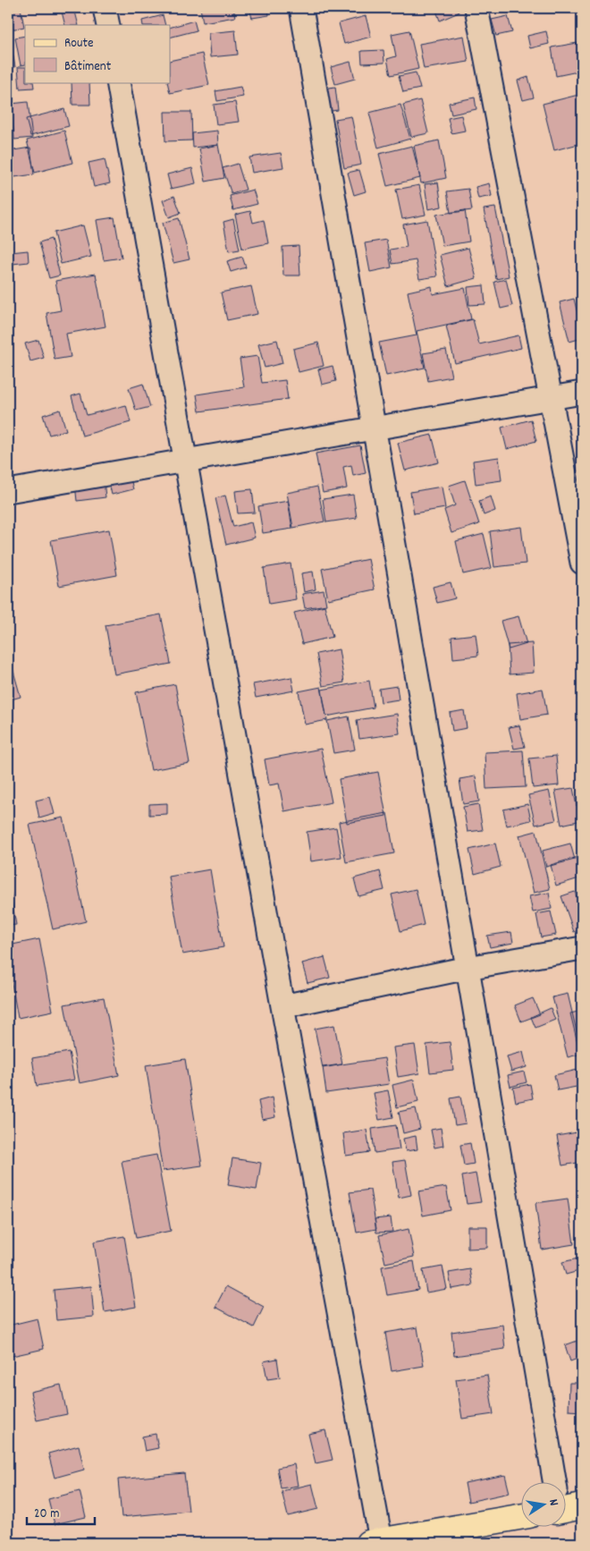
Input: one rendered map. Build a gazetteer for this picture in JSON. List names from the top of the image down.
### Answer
{
  "legend": ["Route", "Bâtiment"],
  "scale_bar": "20 m",
  "north": "right"
}
